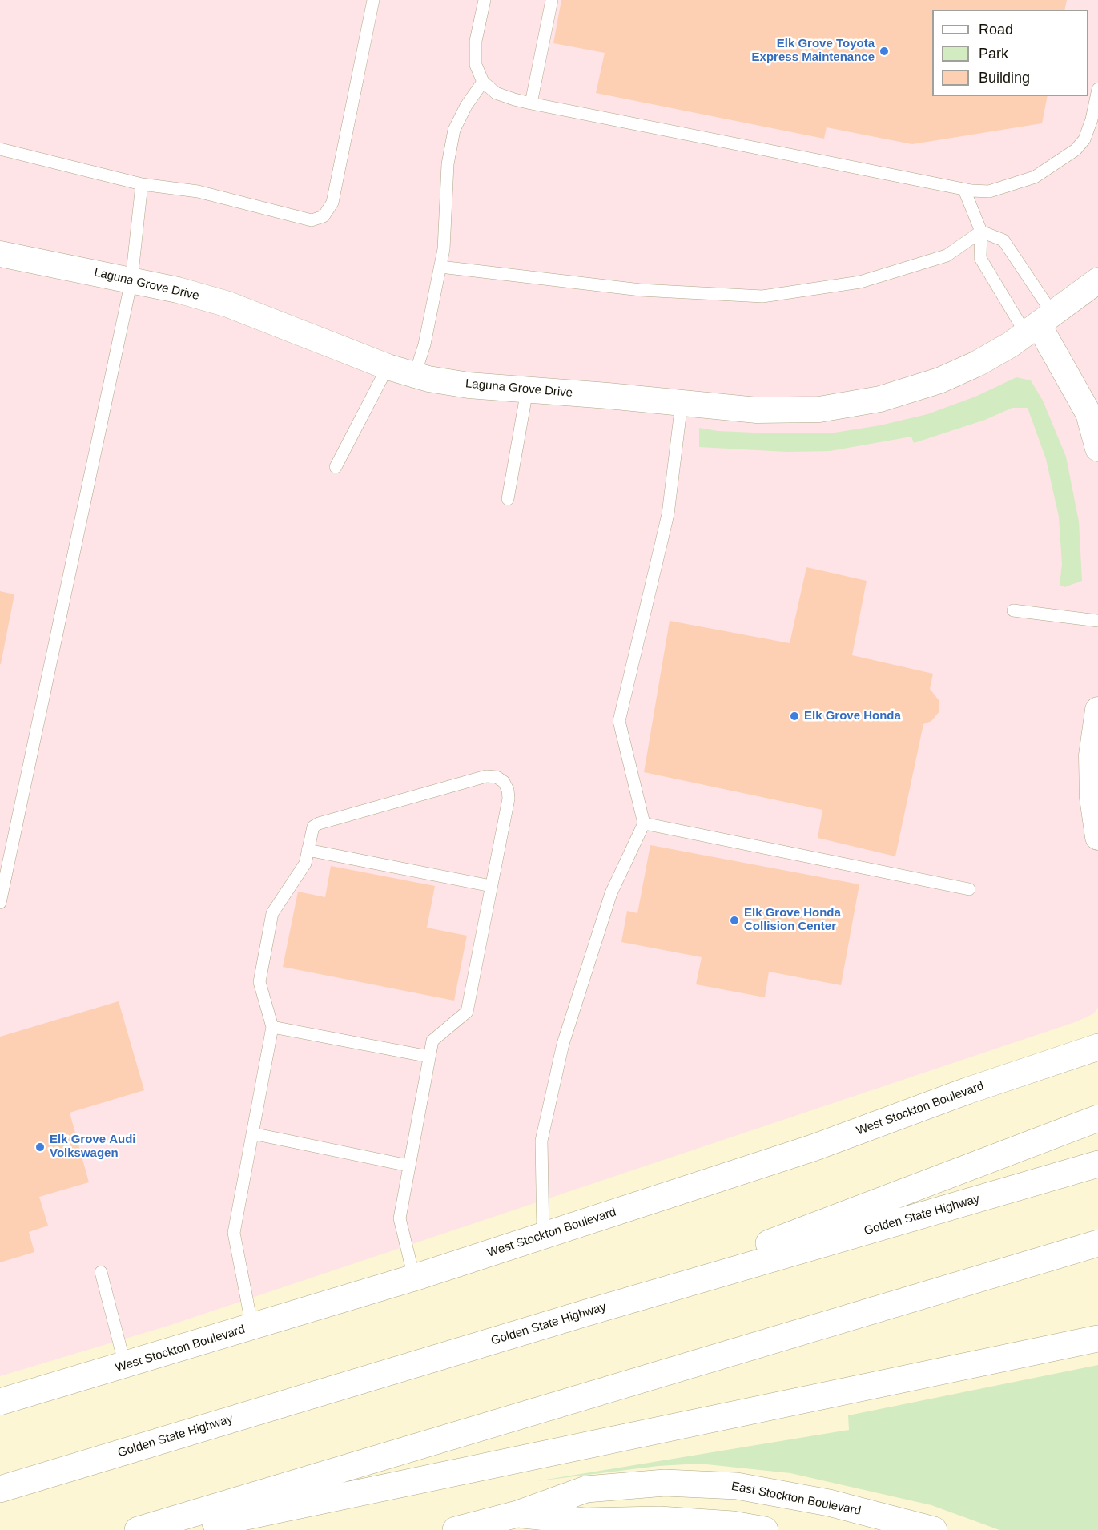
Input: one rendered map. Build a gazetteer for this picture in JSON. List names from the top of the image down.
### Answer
{
  "streets": {
    "main road": ["West Stockton Boulevard", "Golden State Highway", "East Stockton Boulevard"],
    "street": ["Laguna Grove Drive"]
  },
  "places": [
    "Elk Grove Toyota Express Maintenance",
    "Elk Grove Honda",
    "Elk Grove Honda Collision Center",
    "Elk Grove Audi Volkswagen"
  ],
  "legend": ["Road", "Park", "Building"]
}
